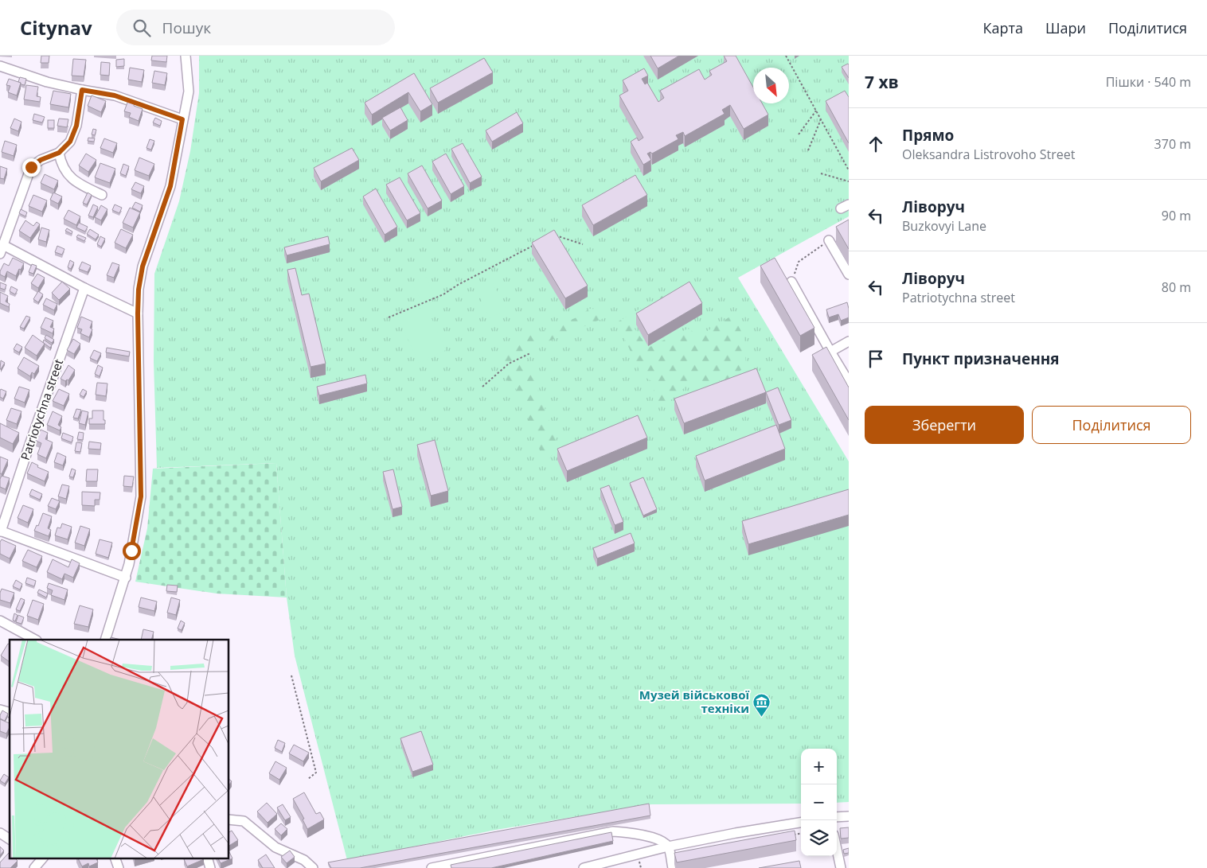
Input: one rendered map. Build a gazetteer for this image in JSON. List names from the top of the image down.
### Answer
{
  "streets": {
    "street": ["Patriotychna street"]
  },
  "places": {
    "museum": ["Музей військової техніки"]
  },
  "north": "bottom right",
  "page": {
    "header": "Citynav",
    "search": "Пошук",
    "nav": ["Карта", "Шари", "Поділитися"],
    "heading": ["7 хв", "Пішки · 540 m"],
    "list": [
      ["Прямо", "Oleksandra Listrovoho Street", "370 m"],
      ["Ліворуч", "Buzkovyi Lane", "90 m"],
      ["Ліворуч", "Patriotychna street", "80 m"],
      "Пункт призначення"
    ],
    "buttons": ["Зберегти", "Поділитися"],
    "map_buttons": ["+", "−"]
  }
}
